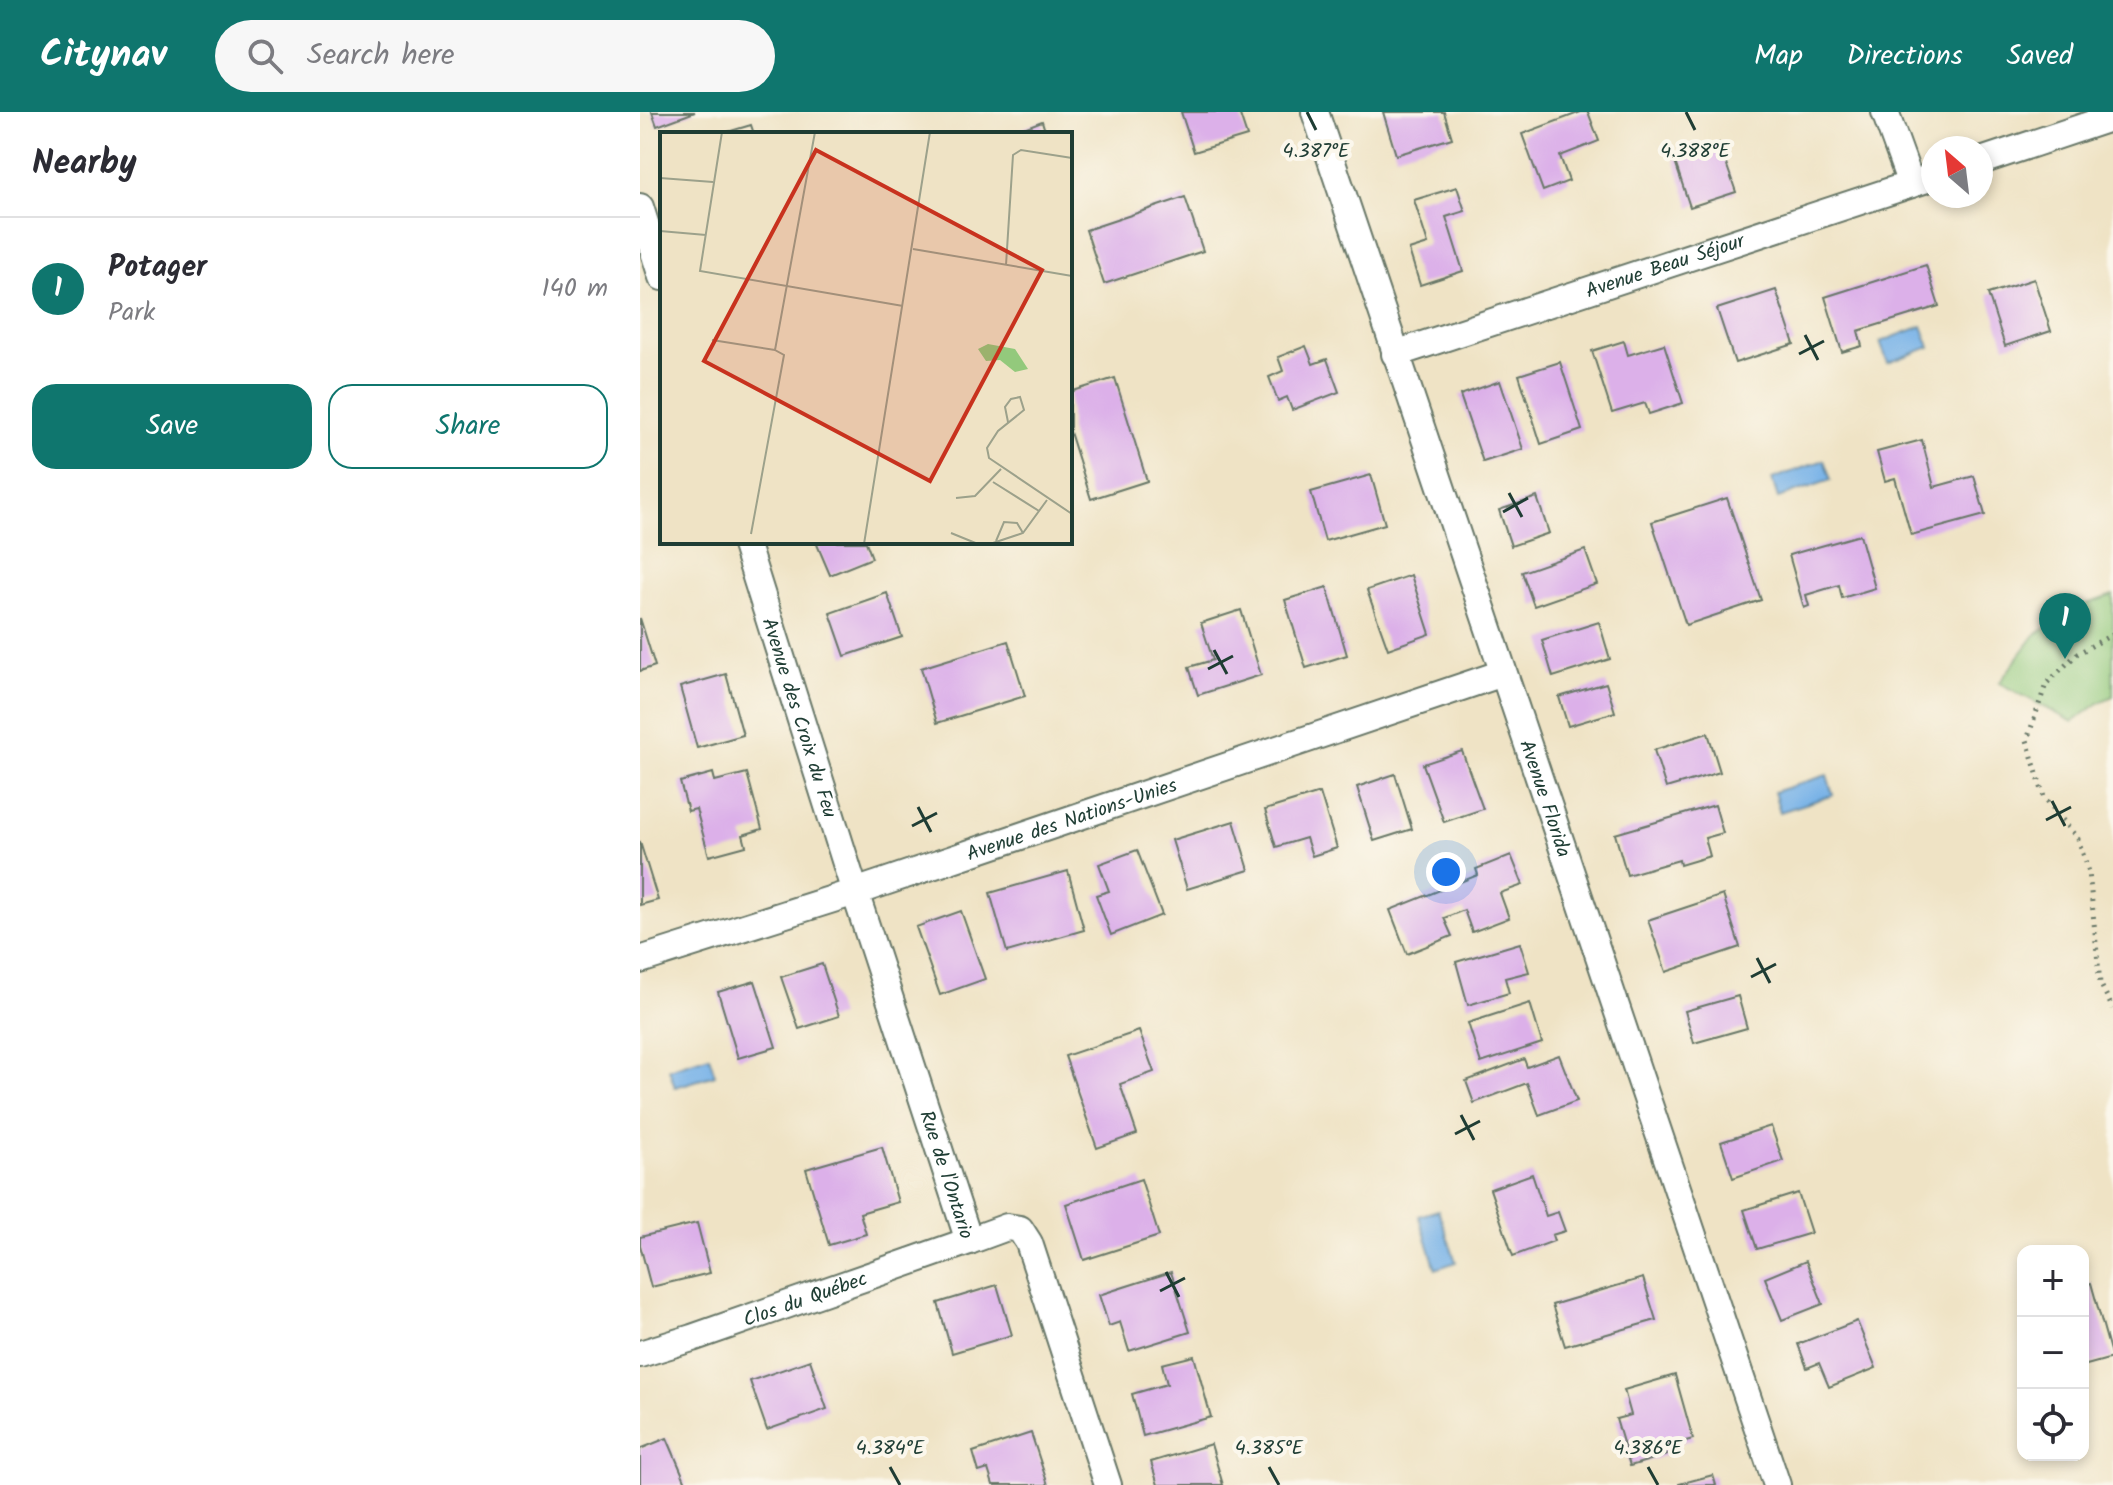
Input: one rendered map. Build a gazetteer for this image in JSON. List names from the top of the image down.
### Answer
{
  "streets": {
    "street": [
      "Avenue Beau Séjour",
      "Avenue des Croix du Feu",
      "Avenue Florida",
      "Avenue des Nations-Unies",
      "Rue de l'Ontario",
      "Clos du Québec"
    ]
  },
  "crossings": [
    ["Avenue Beau Séjour", "Avenue Florida"],
    ["Avenue des Croix du Feu", "Avenue des Nations-Unies"],
    ["Avenue des Croix du Feu", "Rue de l'Ontario"],
    ["Avenue Florida", "Avenue des Nations-Unies"],
    ["Avenue des Nations-Unies", "Rue de l'Ontario"],
    ["Rue de l'Ontario", "Clos du Québec"]
  ],
  "north": "top left",
  "page": {
    "header": "Citynav",
    "search": "Search here",
    "nav": ["Map", "Directions", "Saved"],
    "heading": "Nearby",
    "list": [
      {
        "mark": "1",
        "name": "Potager",
        "note": "Park",
        "value": "140 m"
      }
    ],
    "buttons": ["Save", "Share"],
    "pins": "1",
    "map_buttons": ["+", "−"]
  },
  "coordinates": [
    "4.387°E",
    "4.388°E",
    "4.384°E",
    "4.385°E",
    "4.386°E"
  ]
}
